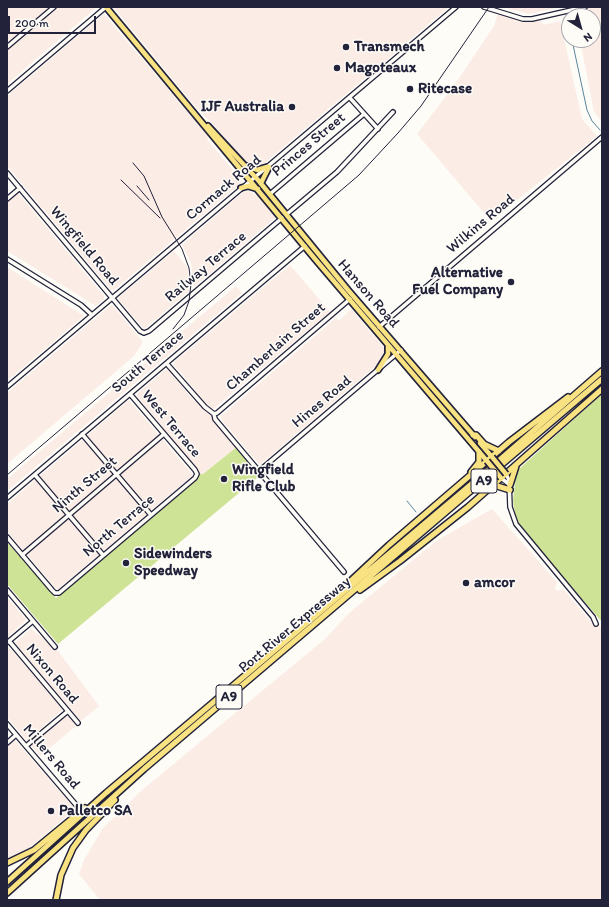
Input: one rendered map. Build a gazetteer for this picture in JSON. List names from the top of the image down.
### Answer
{
  "streets": {
    "highway": ["A9", "Port River Expressway"],
    "main road": ["Hanson Road"],
    "street": [
      "Princes Street",
      "Cormack Road",
      "Wilkins Road",
      "Wingfield Road",
      "Railway Terrace",
      "Chamberlain Street",
      "South Terrace",
      "Hines Road",
      "West Terrace",
      "Ninth Street",
      "North Terrace",
      "Nixon Road",
      "Millers Road"
    ]
  },
  "crossings": [
    ["Princes Street", "Hanson Road"],
    ["Cormack Road", "Wingfield Road"],
    ["Cormack Road", "Hanson Road"],
    ["Wilkins Road", "Hanson Road"],
    ["Wingfield Road", "Railway Terrace"],
    ["Railway Terrace", "Hanson Road"],
    ["Hanson Road", "Chamberlain Street"],
    ["Hanson Road", "South Terrace"],
    ["Hanson Road", "Hines Road"],
    ["South Terrace", "West Terrace"],
    ["West Terrace", "Ninth Street"],
    ["West Terrace", "North Terrace"],
    ["Ninth Street", "North Terrace"]
  ],
  "places": [
    "Transmech",
    "Magoteaux",
    "Ritecase",
    "IJF Australia",
    "Alternative Fuel Company",
    "Wingfield Rifle Club",
    "Sidewinders Speedway",
    "amcor",
    "Palletco SA"
  ],
  "scale_bar": "200 m",
  "north": "bottom right"
}
